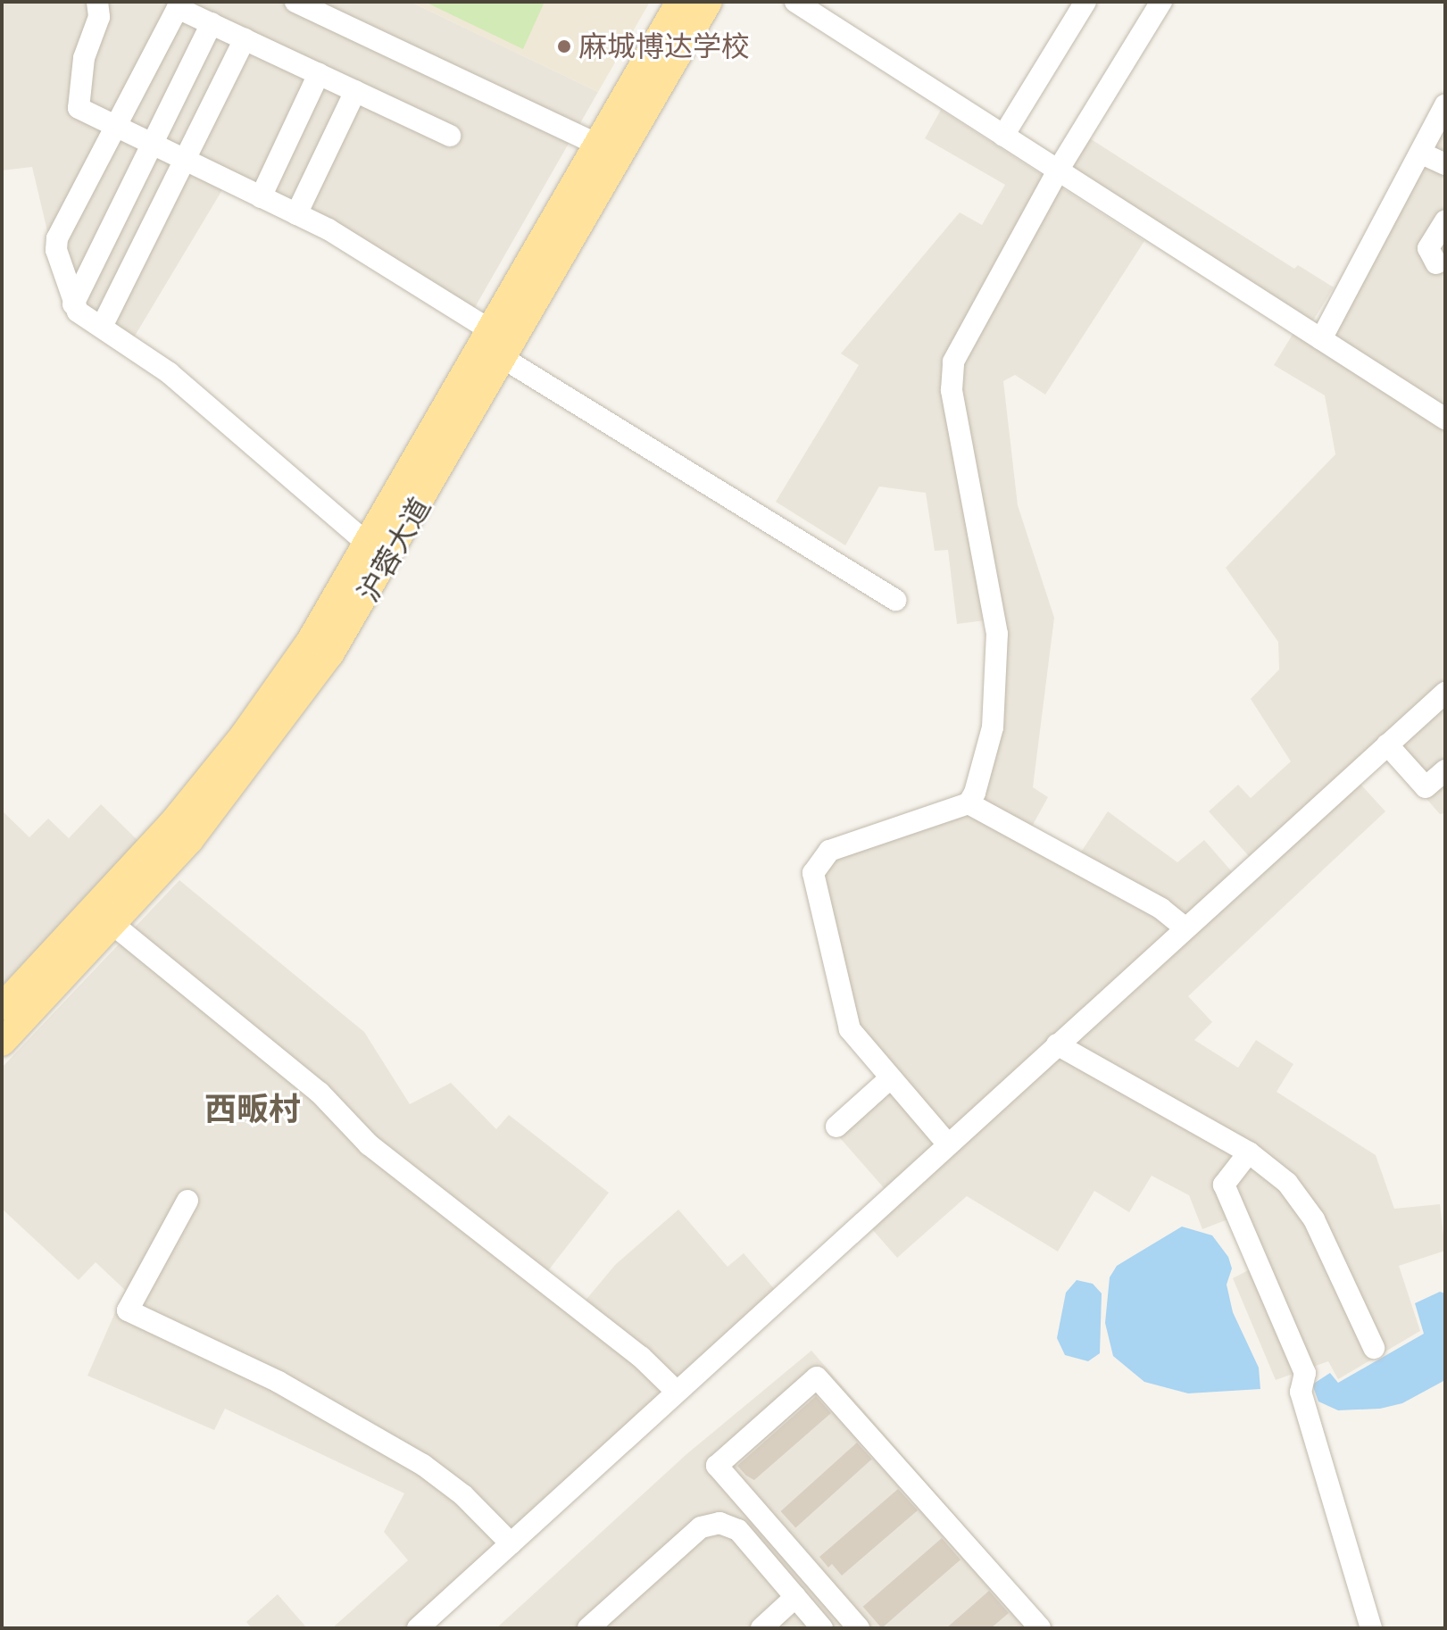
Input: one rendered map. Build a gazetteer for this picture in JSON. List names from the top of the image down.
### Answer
{
  "streets": {
    "main road": ["沪蓉大道"]
  },
  "districts": ["西畈村"],
  "places": ["麻城博达学校"]
}
